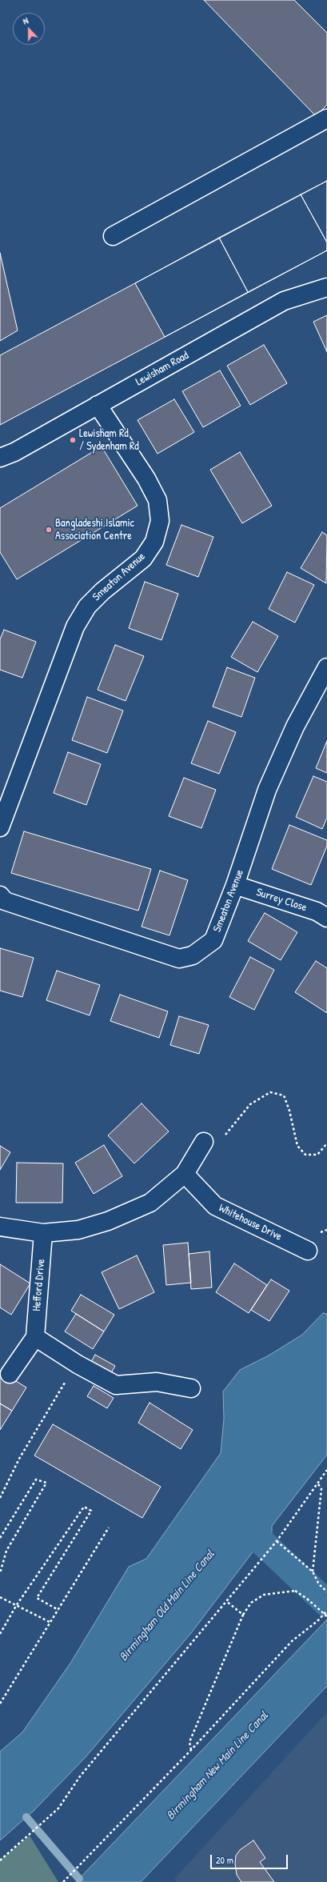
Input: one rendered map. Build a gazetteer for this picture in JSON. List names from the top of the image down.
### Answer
{
  "streets": {
    "street": [
      "Lewisham Road",
      "Smeaton Avenue",
      "Surrey Close",
      "Whitehouse Drive",
      "Hefford Drive"
    ]
  },
  "crossings": [
    ["Lewisham Road", "Smeaton Avenue"],
    ["Smeaton Avenue", "Surrey Close"]
  ],
  "water": ["Birmingham Old Main Line Canal", "Birmingham New Main Line Canal"],
  "places": ["Lewisham Rd / Sydenham Rd", "Bangladeshi Islamic Association Centre"],
  "scale_bar": "20 m",
  "north": "top"
}
